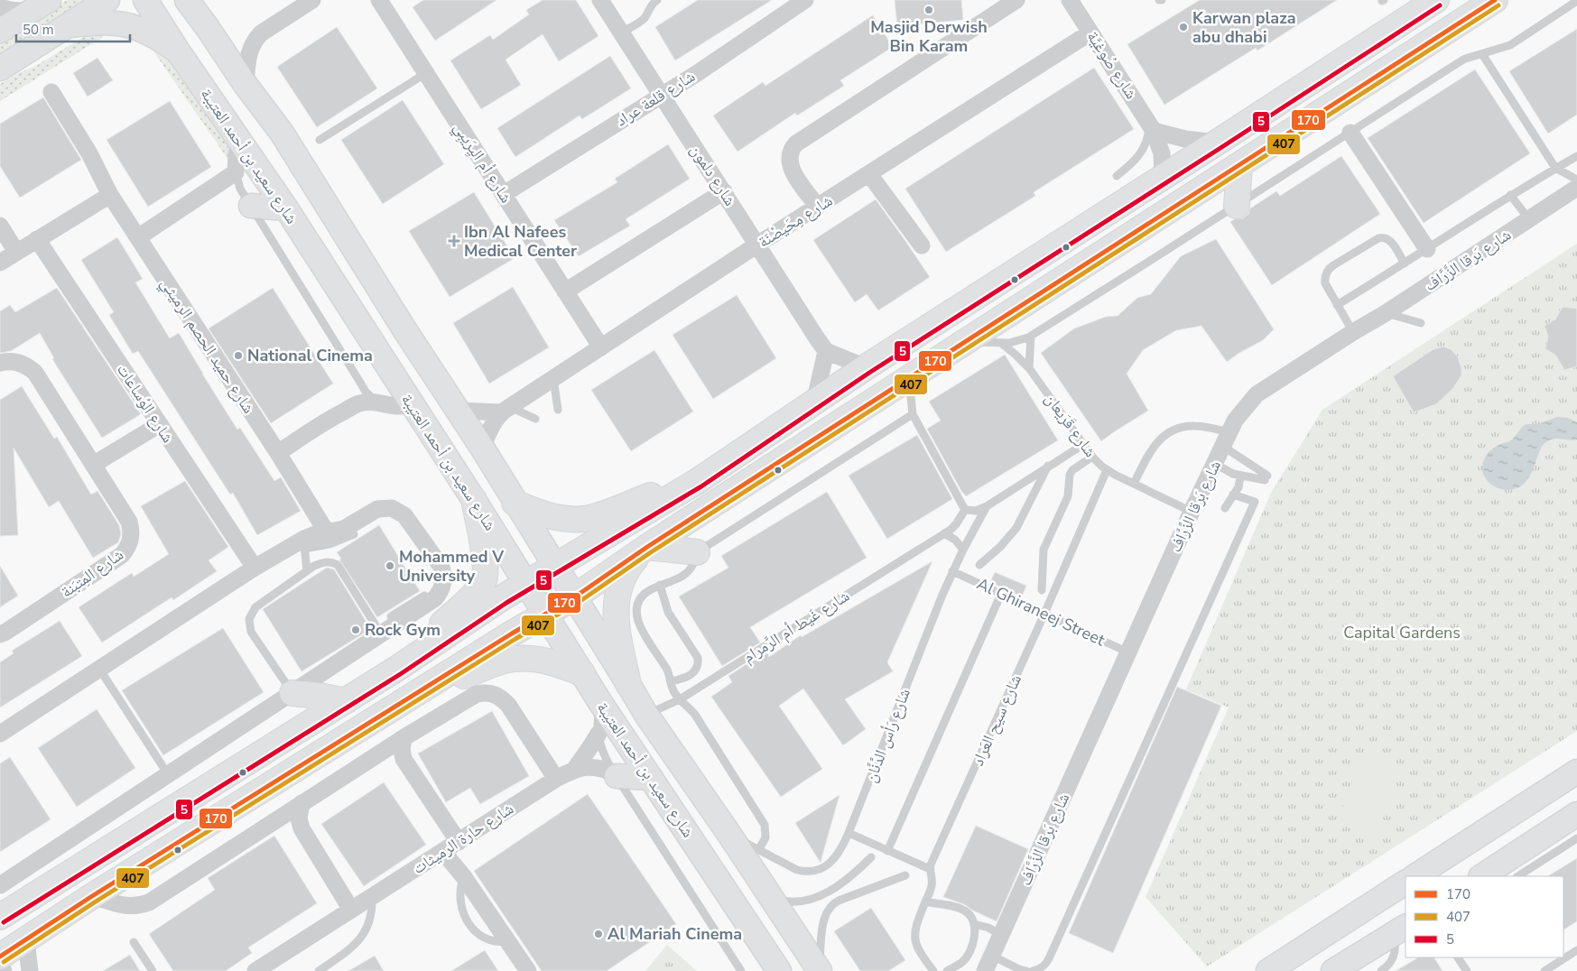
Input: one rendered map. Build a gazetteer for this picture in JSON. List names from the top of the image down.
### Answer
{
  "streets": {
    "main road": ["شارع سعيد بن أحمد العتيبة"],
    "street": [
      "شارع صُوغِيَّة",
      "شارع قلعة عراد",
      "شارع أم اليِرَيبِي",
      "شارع دلمون",
      "شارع مِحَيصْنَة",
      "شارع بَرقا الزَّرَّاف",
      "شارع حميد الحصم الرميثي",
      "شارع الوُساعات",
      "شارع المِتبَنة",
      "شارع حارة الرميثات"
    ],
    "lane": [
      "شارع قَرَيعان",
      "Al Ghiraneej Street",
      "شارع غَيط أم الرَّمرام",
      "شارع سيح العَراد",
      "شارع رَأس الدَّنَّان"
    ]
  },
  "crossings": [
    ["شارع صُوغِيَّة", "شارع مِحَيصْنَة"],
    ["شارع قلعة عراد", "شارع أم اليِرَيبِي"],
    ["شارع قلعة عراد", "شارع دلمون"],
    ["شارع سعيد بن أحمد العتيبة", "شارع مِحَيصْنَة"],
    ["شارع سعيد بن أحمد العتيبة", "شارع غَيط أم الرَّمرام"],
    ["شارع سعيد بن أحمد العتيبة", "شارع رَأس الدَّنَّان"],
    ["شارع أم اليِرَيبِي", "شارع مِحَيصْنَة"],
    ["شارع دلمون", "شارع مِحَيصْنَة"],
    ["شارع بَرقا الزَّرَّاف", "شارع قَرَيعان"],
    ["شارع بَرقا الزَّرَّاف", "Al Ghiraneej Street"],
    ["شارع قَرَيعان", "شارع سيح العَراد"],
    ["Al Ghiraneej Street", "شارع سيح العَراد"],
    ["Al Ghiraneej Street", "شارع رَأس الدَّنَّان"]
  ],
  "parks": ["Capital Gardens"],
  "places": {
    "other": [
      "Masjid Derwish Bin Karam",
      "Karwan plaza abu dhabi",
      "National Cinema",
      "Mohammed V University",
      "Rock Gym",
      "Al Mariah Cinema"
    ],
    "health": ["Ibn Al Nafees Medical Center"]
  },
  "lines": ["transit line 170", "transit line 407", "transit line 5"],
  "legend": ["170", "407", "5"],
  "scale_bar": "50 m"
}
